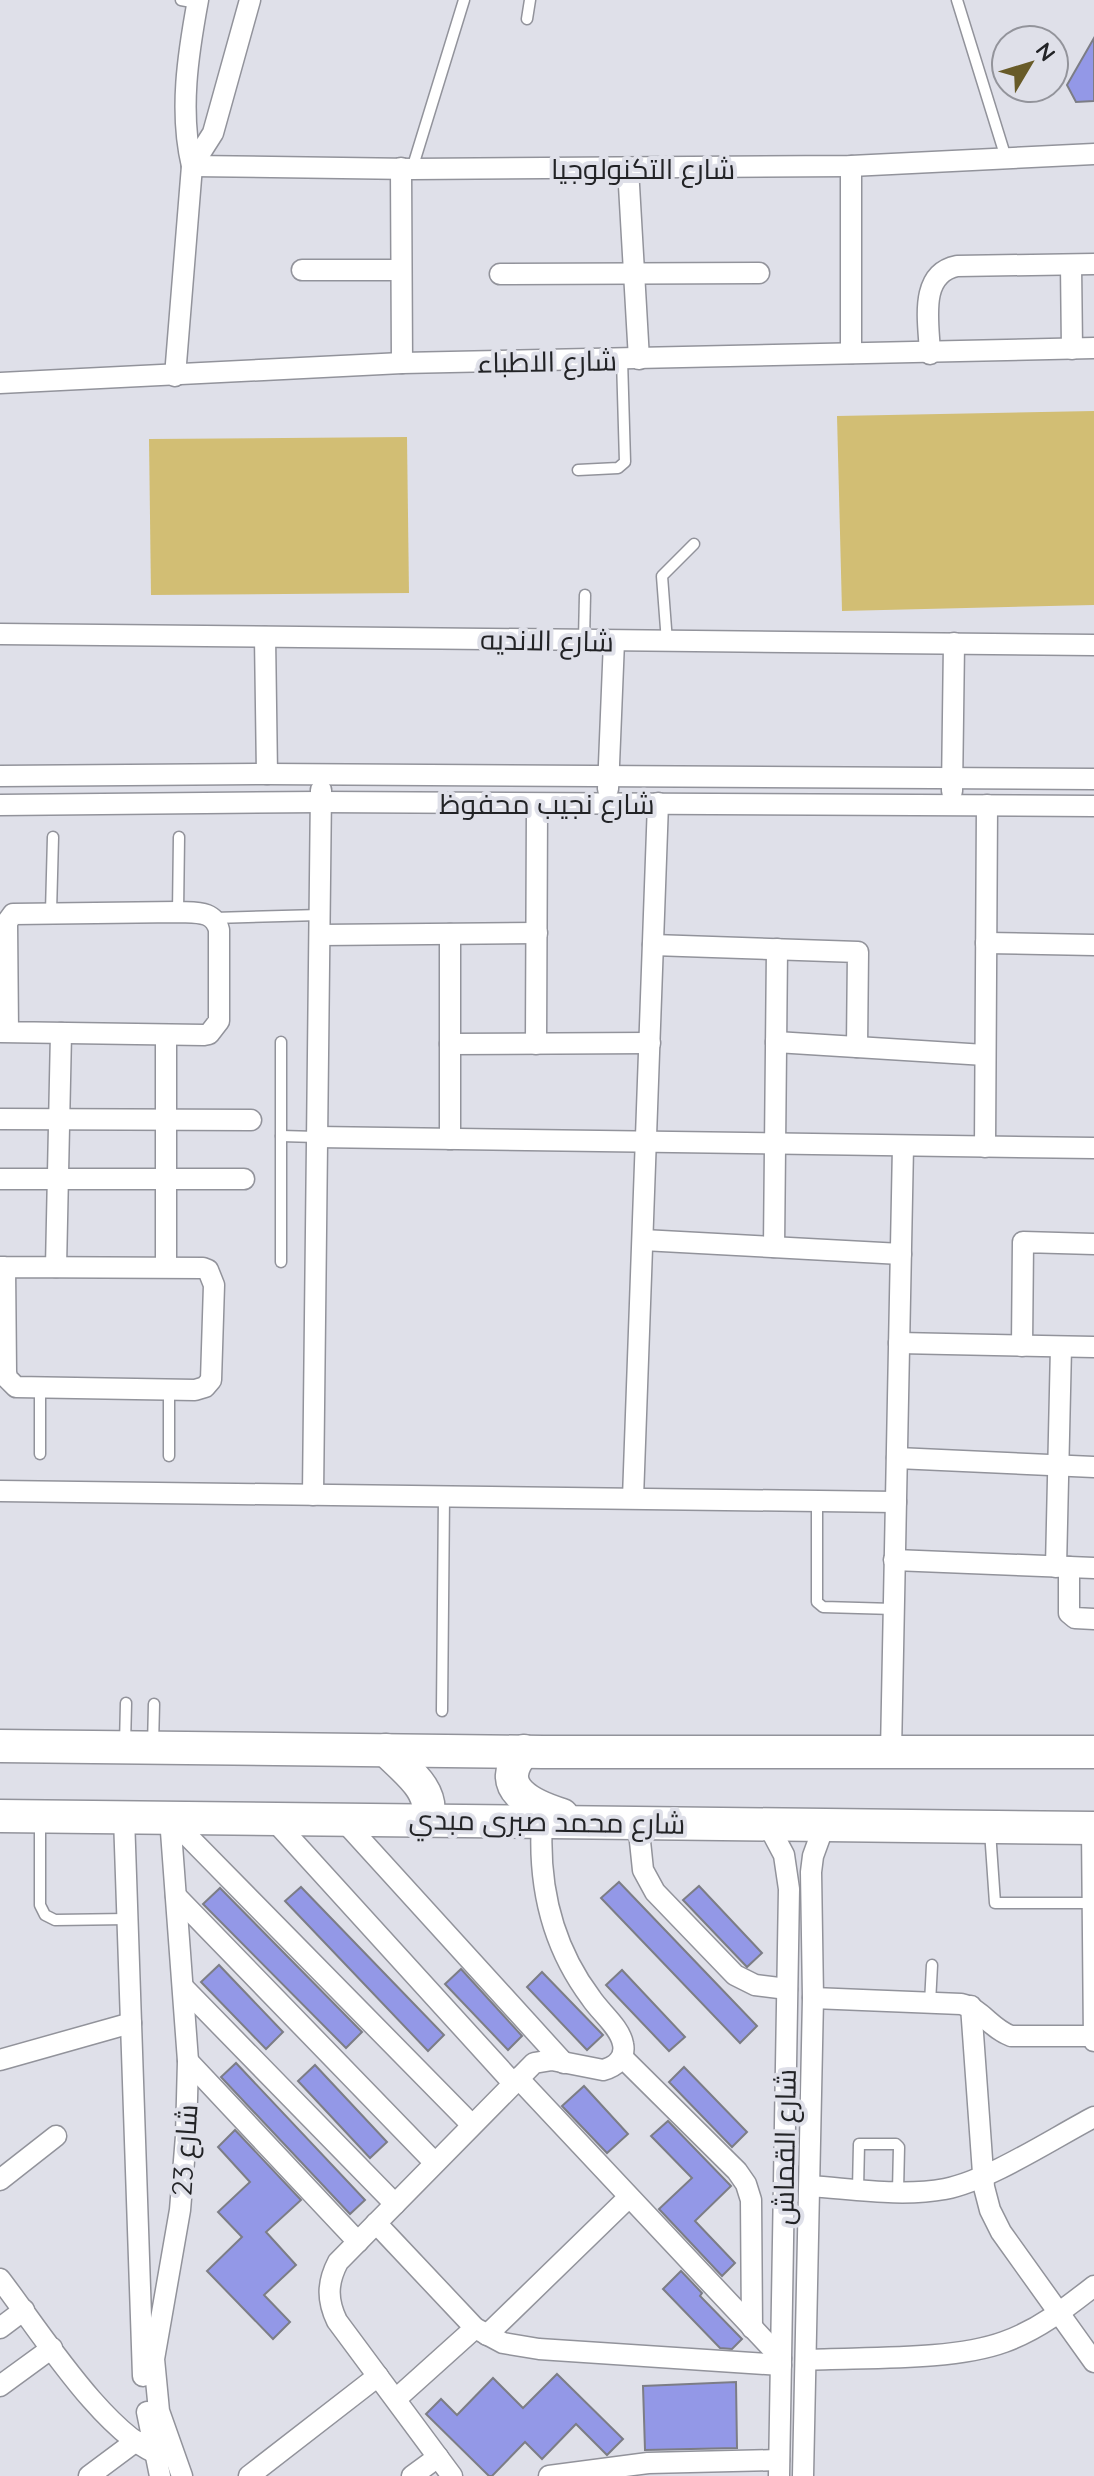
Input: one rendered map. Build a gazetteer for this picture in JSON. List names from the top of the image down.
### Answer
{
  "streets": {
    "main road": ["شارع محمد صبرى مبدي"],
    "street": [
      "شارع التكنولوجيا",
      "شارع الاطباء",
      "شارع الانديه",
      "شارع نجيب محفوظ",
      "شارع القماش",
      "شارع 23"
    ]
  },
  "crossings": [
    ["شارع محمد صبرى مبدي", "شارع القماش"],
    ["شارع محمد صبرى مبدي", "شارع 23"]
  ],
  "north": "top right"
}
